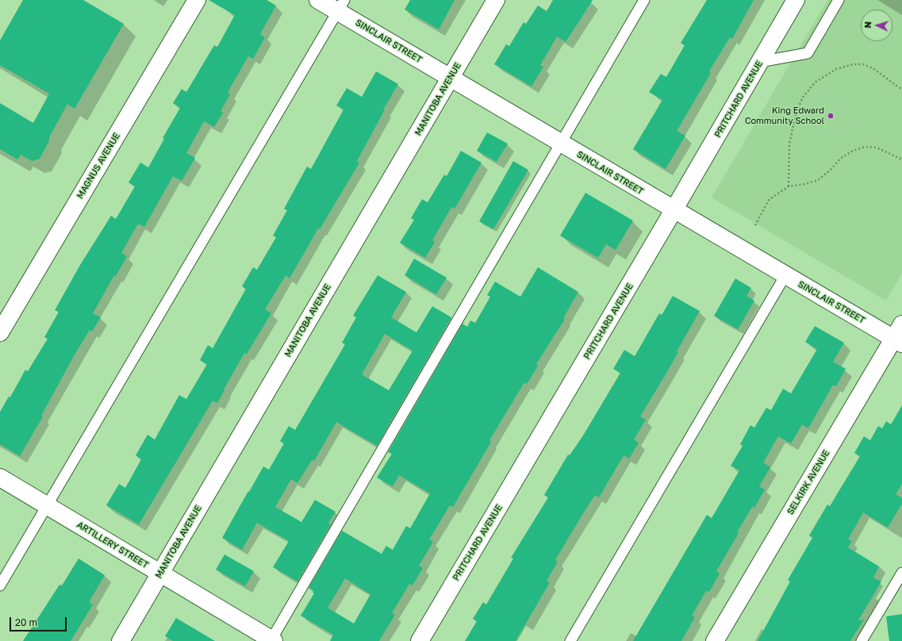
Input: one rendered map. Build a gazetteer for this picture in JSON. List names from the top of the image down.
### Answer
{
  "streets": {
    "street": [
      "SINCLAIR STREET",
      "MANITOBA AVENUE",
      "PRITCHARD AVENUE",
      "MAGNUS AVENUE",
      "SELKIRK AVENUE",
      "ARTILLERY STREET"
    ]
  },
  "crossings": [
    ["SINCLAIR STREET", "MANITOBA AVENUE"],
    ["SINCLAIR STREET", "PRITCHARD AVENUE"],
    ["SINCLAIR STREET", "SELKIRK AVENUE"],
    ["MANITOBA AVENUE", "ARTILLERY STREET"]
  ],
  "places": ["King Edward Community School"],
  "scale_bar": "20 m",
  "north": "left"
}
